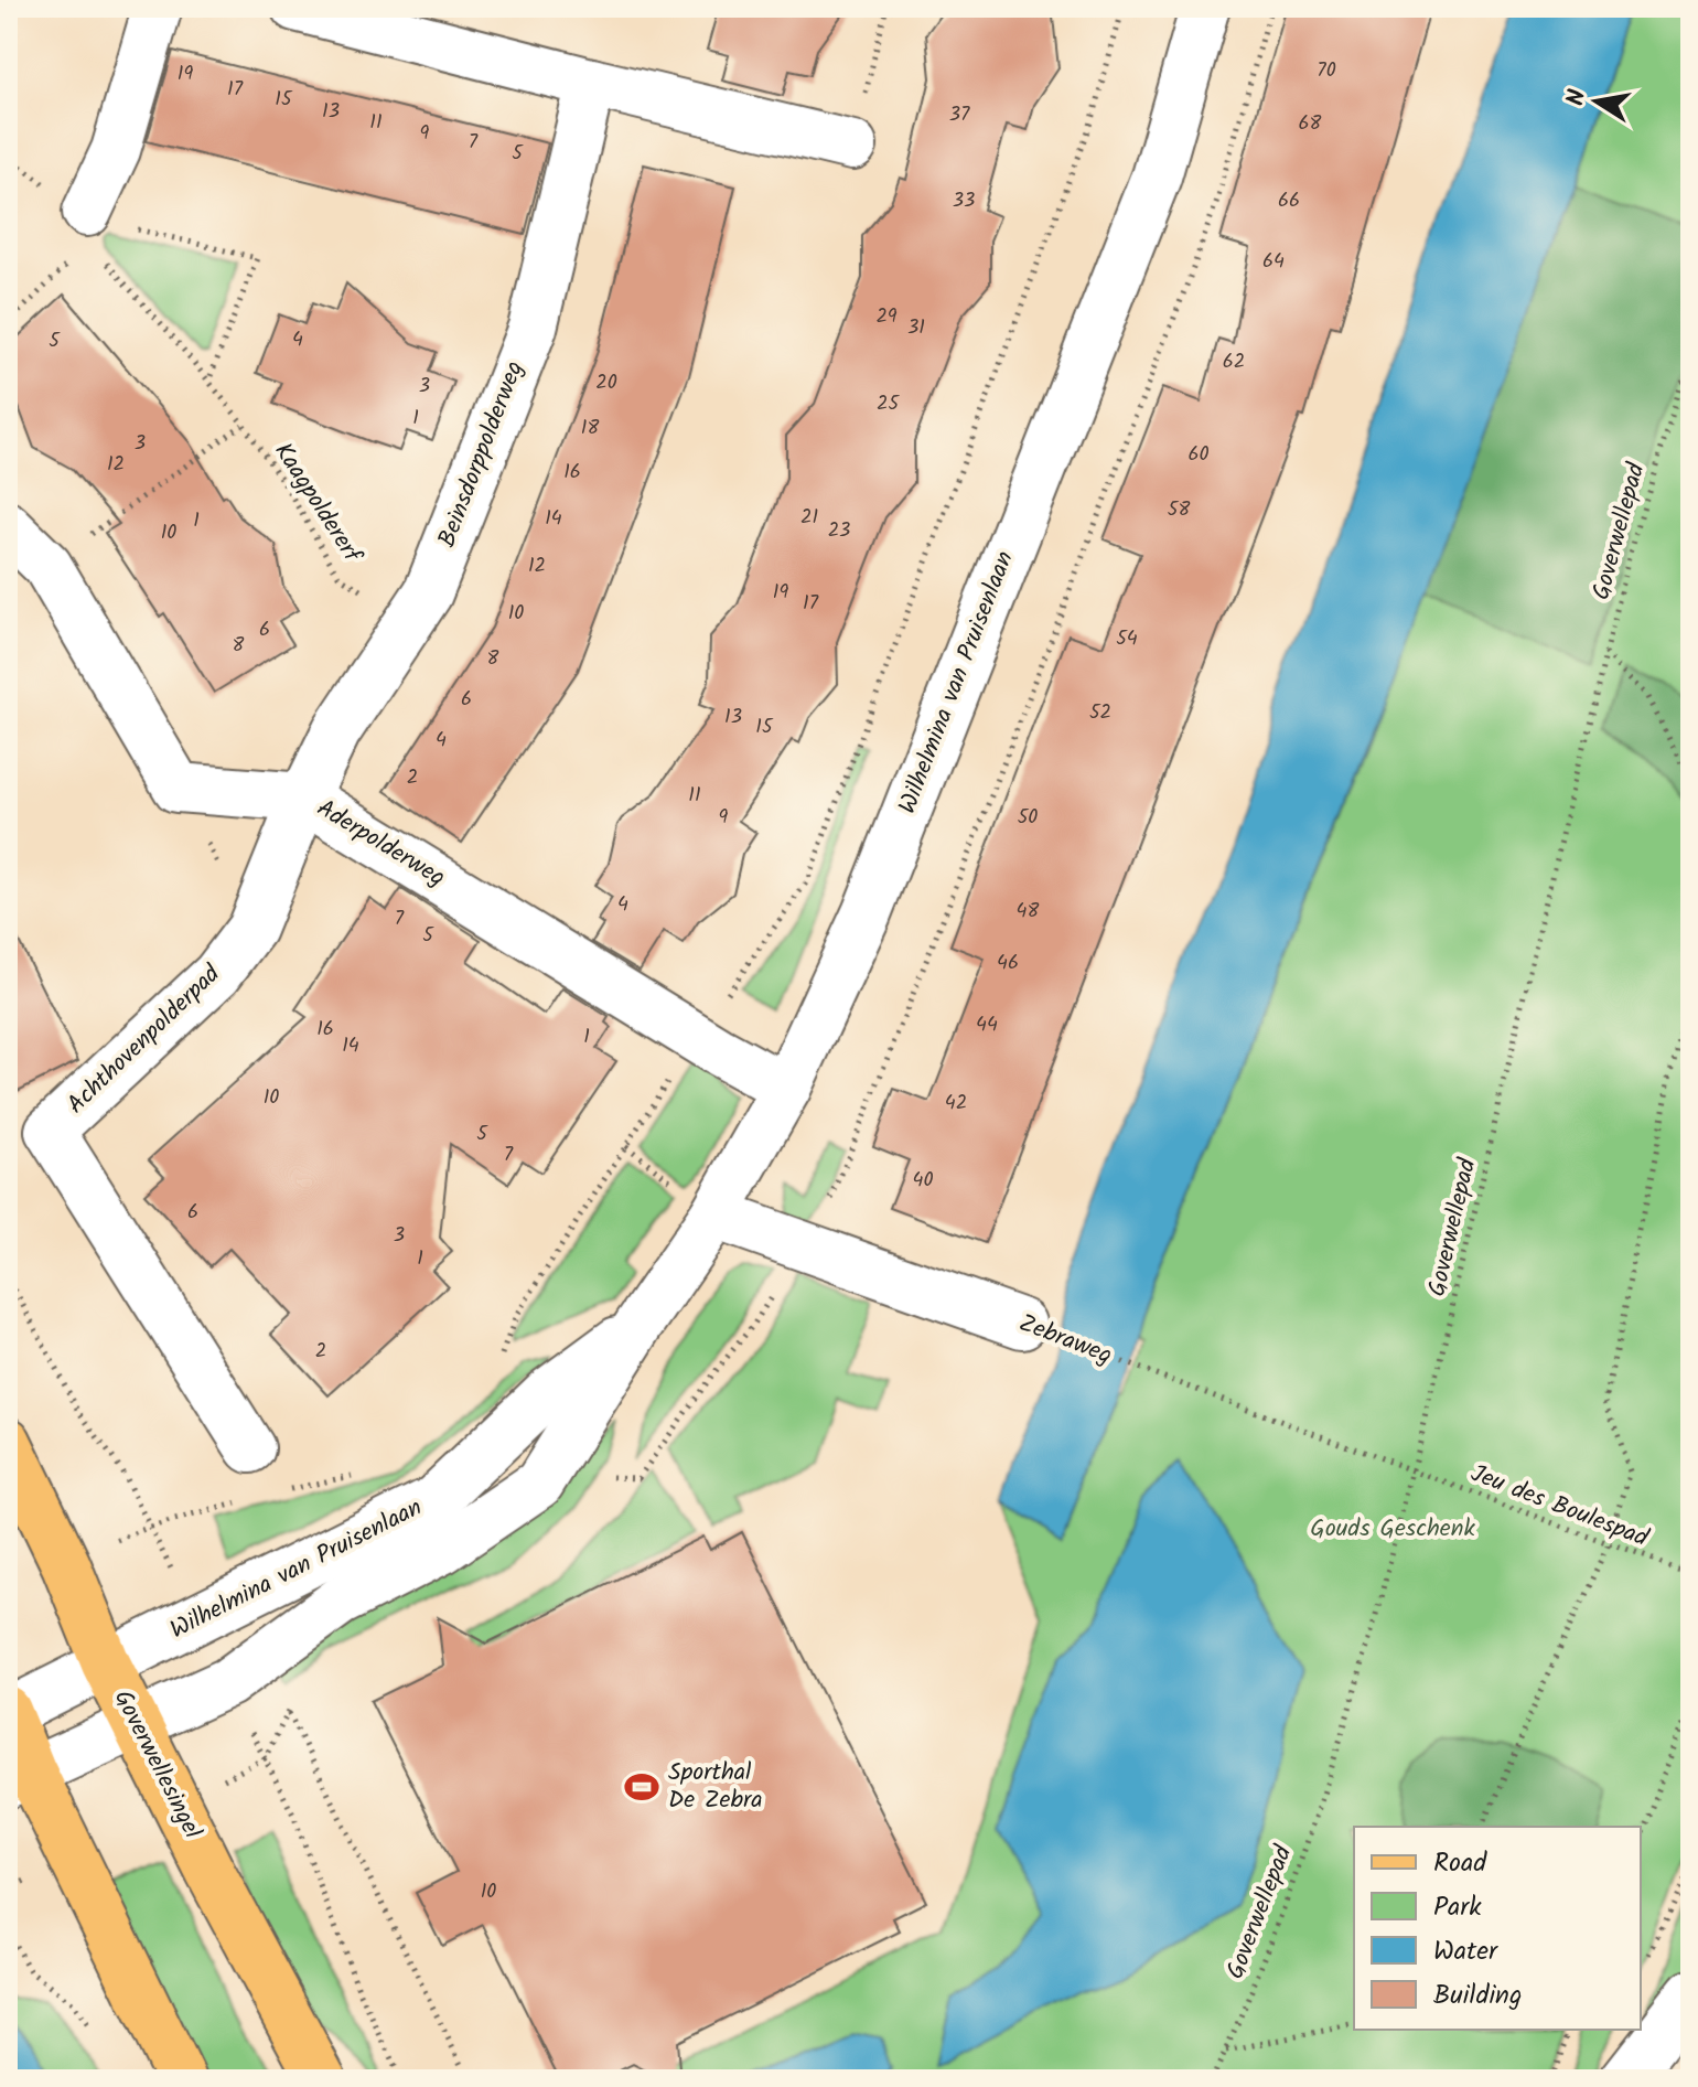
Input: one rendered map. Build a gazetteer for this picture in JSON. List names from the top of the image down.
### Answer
{
  "streets": {
    "main road": ["Goverwellesingel"],
    "street": [
      "Beinsdorppolderweg",
      "Wilhelmina van Pruisenlaan",
      "Aderpolderweg",
      "Achthovenpolderpad",
      "Zebraweg"
    ],
    "path": ["Kaagpoldererf", "Goverwellepad", "Jeu des Boulespad"]
  },
  "crossings": [
    ["Beinsdorppolderweg", "Kaagpoldererf"],
    ["Beinsdorppolderweg", "Aderpolderweg"],
    ["Beinsdorppolderweg", "Achthovenpolderpad"],
    ["Goverwellepad", "Zebraweg"],
    ["Goverwellepad", "Jeu des Boulespad"],
    ["Wilhelmina van Pruisenlaan", "Aderpolderweg"],
    ["Wilhelmina van Pruisenlaan", "Zebraweg"],
    ["Wilhelmina van Pruisenlaan", "Goverwellesingel"],
    ["Aderpolderweg", "Achthovenpolderpad"],
    ["Zebraweg", "Jeu des Boulespad"]
  ],
  "parks": ["Gouds Geschenk"],
  "places": {
    "sports": ["Sporthal De Zebra"]
  },
  "house_numbers": [
    "70",
    "19",
    "17",
    "15",
    "13",
    "37",
    "11",
    "68",
    "9",
    "7",
    "5",
    "33",
    "66",
    "64",
    "29",
    "31",
    "4",
    "5",
    "62",
    "20",
    "3",
    "25",
    "1",
    "18",
    "3",
    "60",
    "12",
    "16",
    "58",
    "21",
    "14",
    "1",
    "23",
    "10",
    "12",
    "19",
    "17",
    "10",
    "6",
    "54",
    "8",
    "8",
    "6",
    "52",
    "13",
    "15",
    "4",
    "2",
    "11",
    "9",
    "50",
    "4",
    "48",
    "7",
    "5",
    "46",
    "44",
    "16",
    "1",
    "14",
    "10",
    "42",
    "5",
    "7",
    "40",
    "6",
    "3",
    "1",
    "2",
    "10"
  ],
  "legend": [
    "Road",
    "Park",
    "Water",
    "Building"
  ],
  "north": "left"
}
